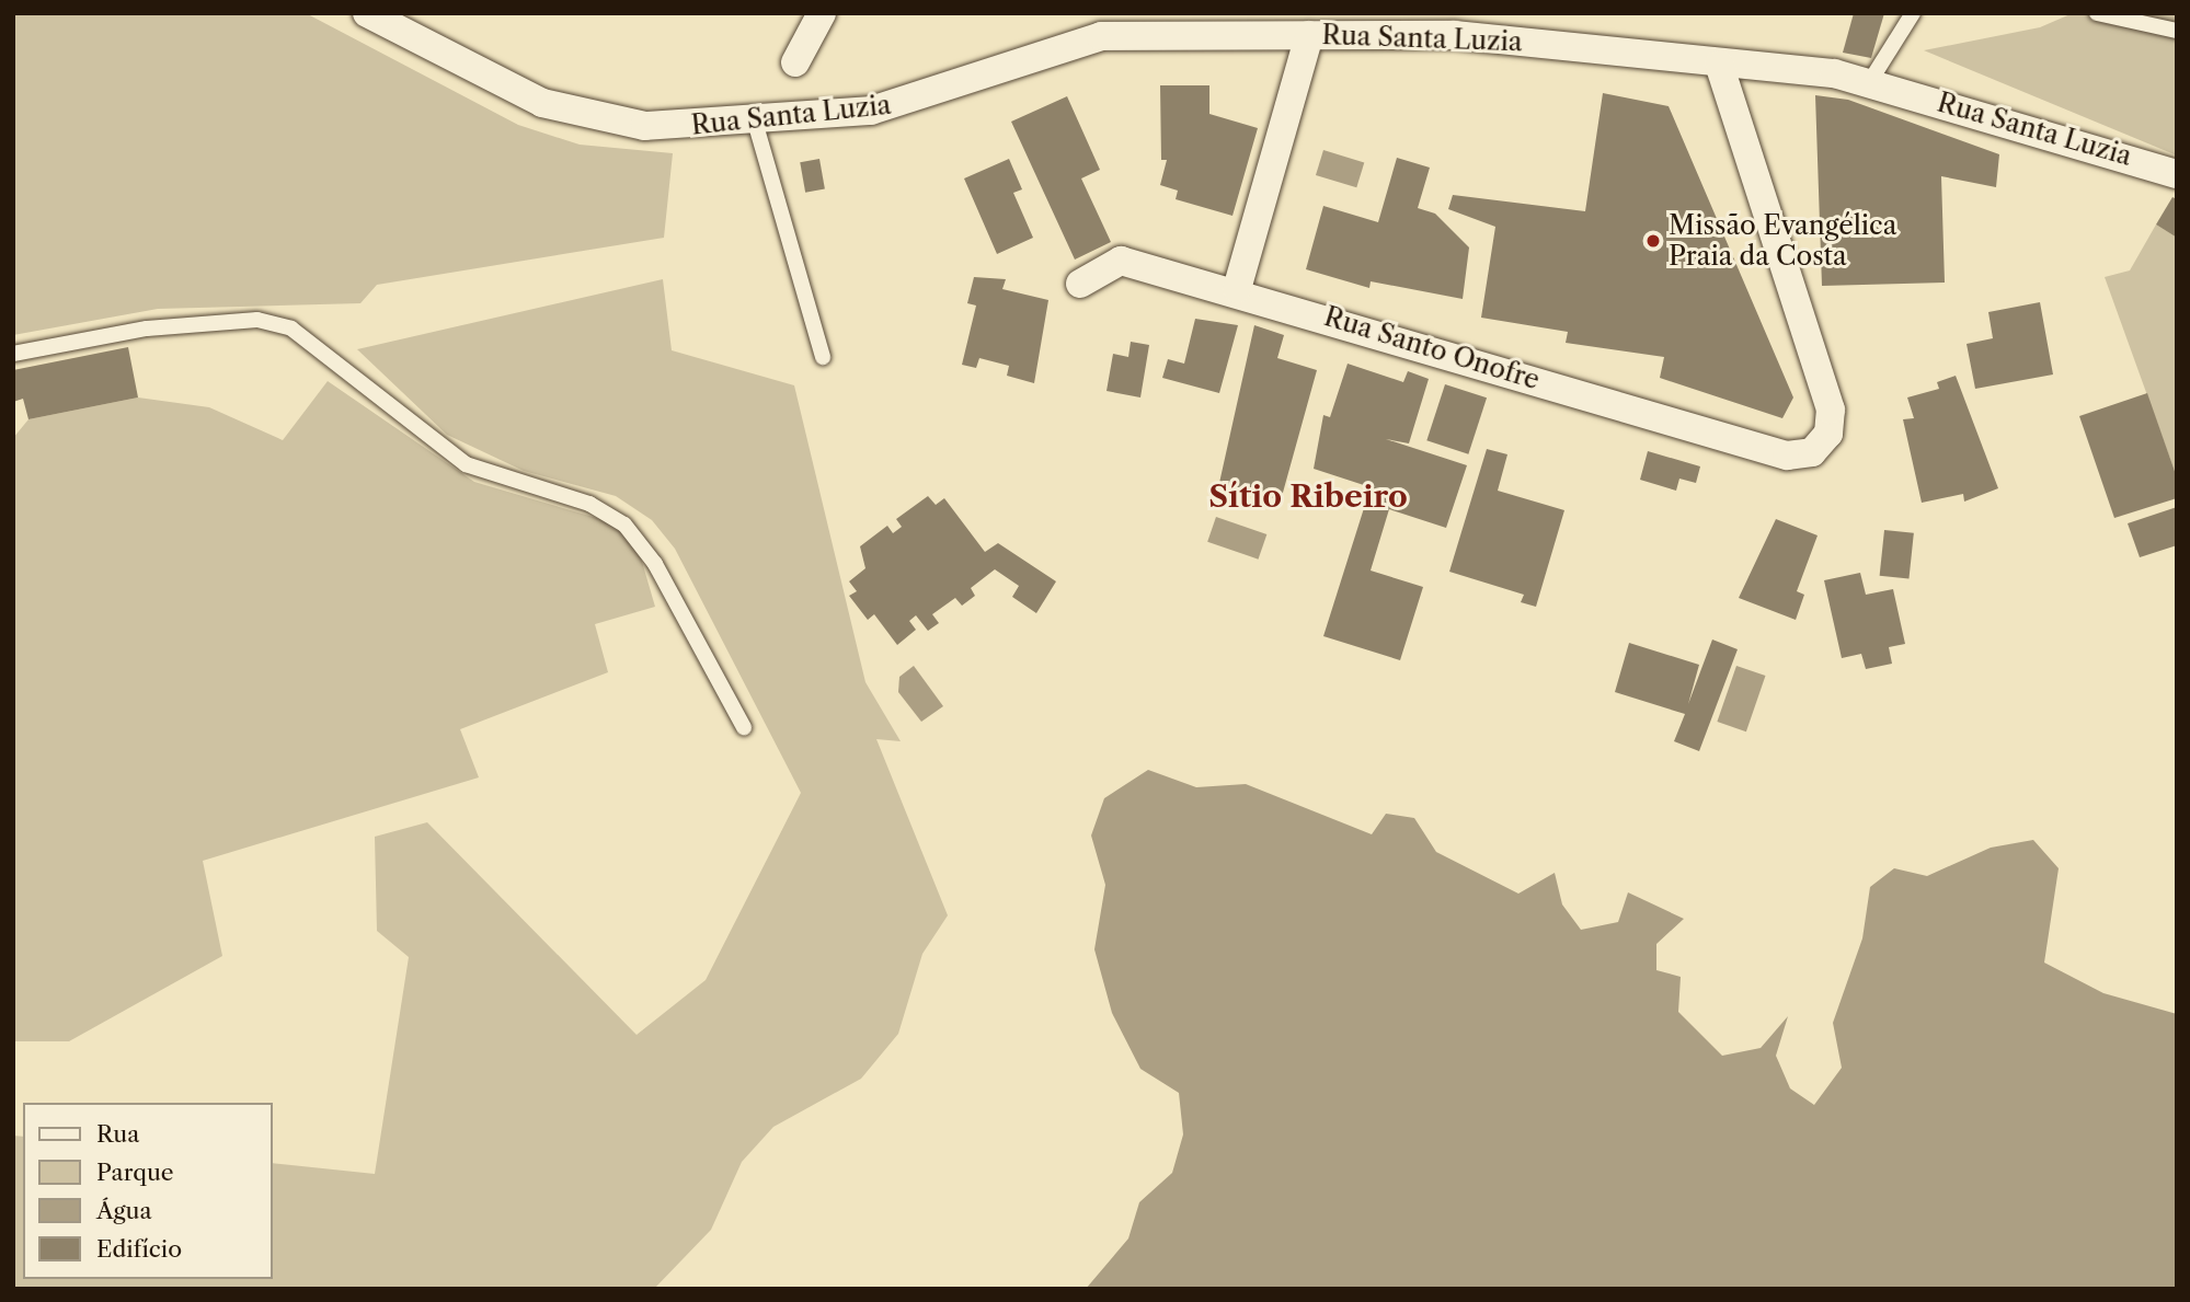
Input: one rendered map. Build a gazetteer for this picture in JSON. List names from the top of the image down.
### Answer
{
  "streets": {
    "street": ["Rua Santa Luzia", "Rua Santo Onofre"]
  },
  "crossings": [
    ["Rua Santa Luzia", "Rua Santo Onofre"]
  ],
  "districts": ["Sítio Ribeiro"],
  "places": ["Missão Evangélica Praia da Costa"],
  "legend": [
    "Rua",
    "Parque",
    "Água",
    "Edifício"
  ]
}
